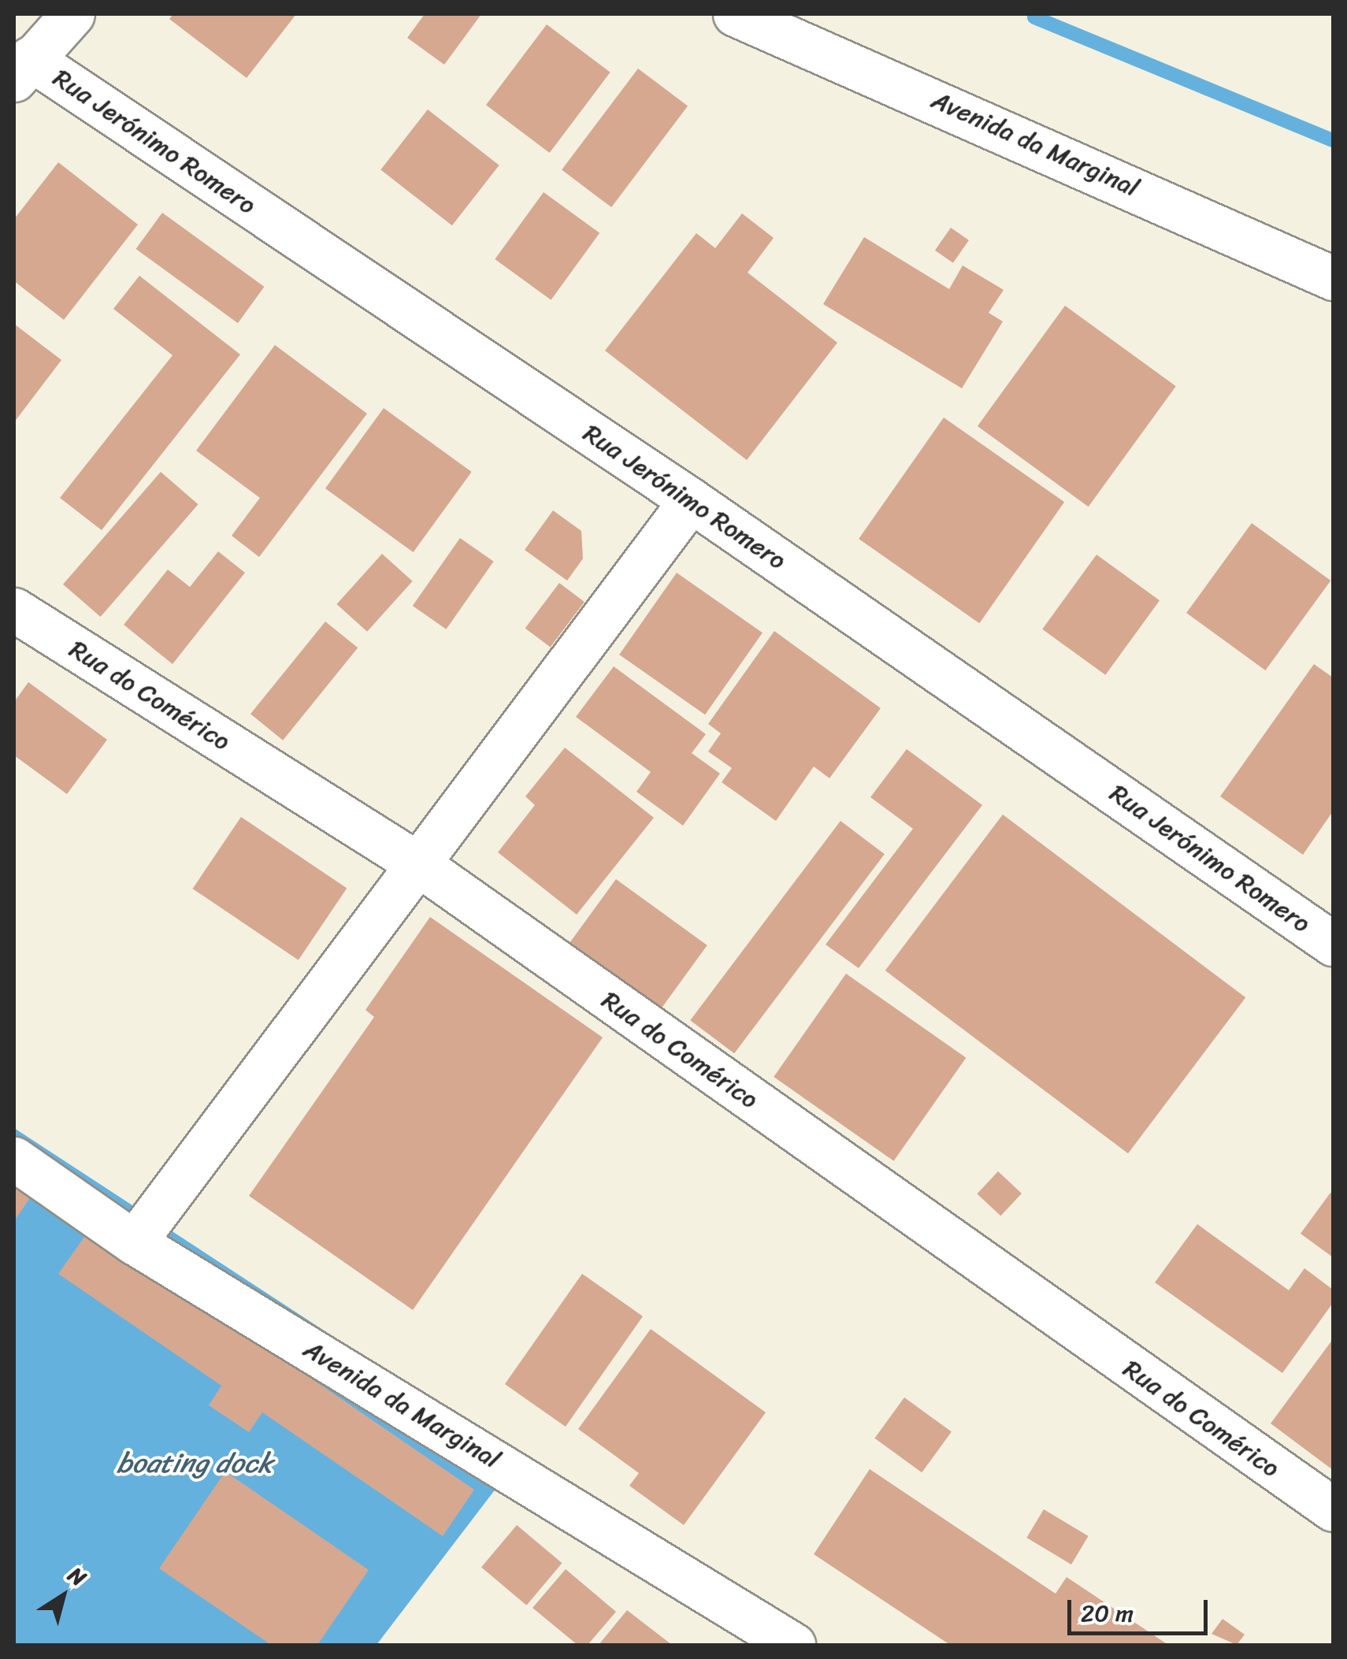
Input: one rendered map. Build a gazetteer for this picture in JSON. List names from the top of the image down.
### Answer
{
  "streets": {
    "street": ["Rua Jerónimo Romero", "Avenida da Marginal", "Rua do Comérico"]
  },
  "water": ["boating dock"],
  "scale_bar": "20 m",
  "north": "top right"
}
